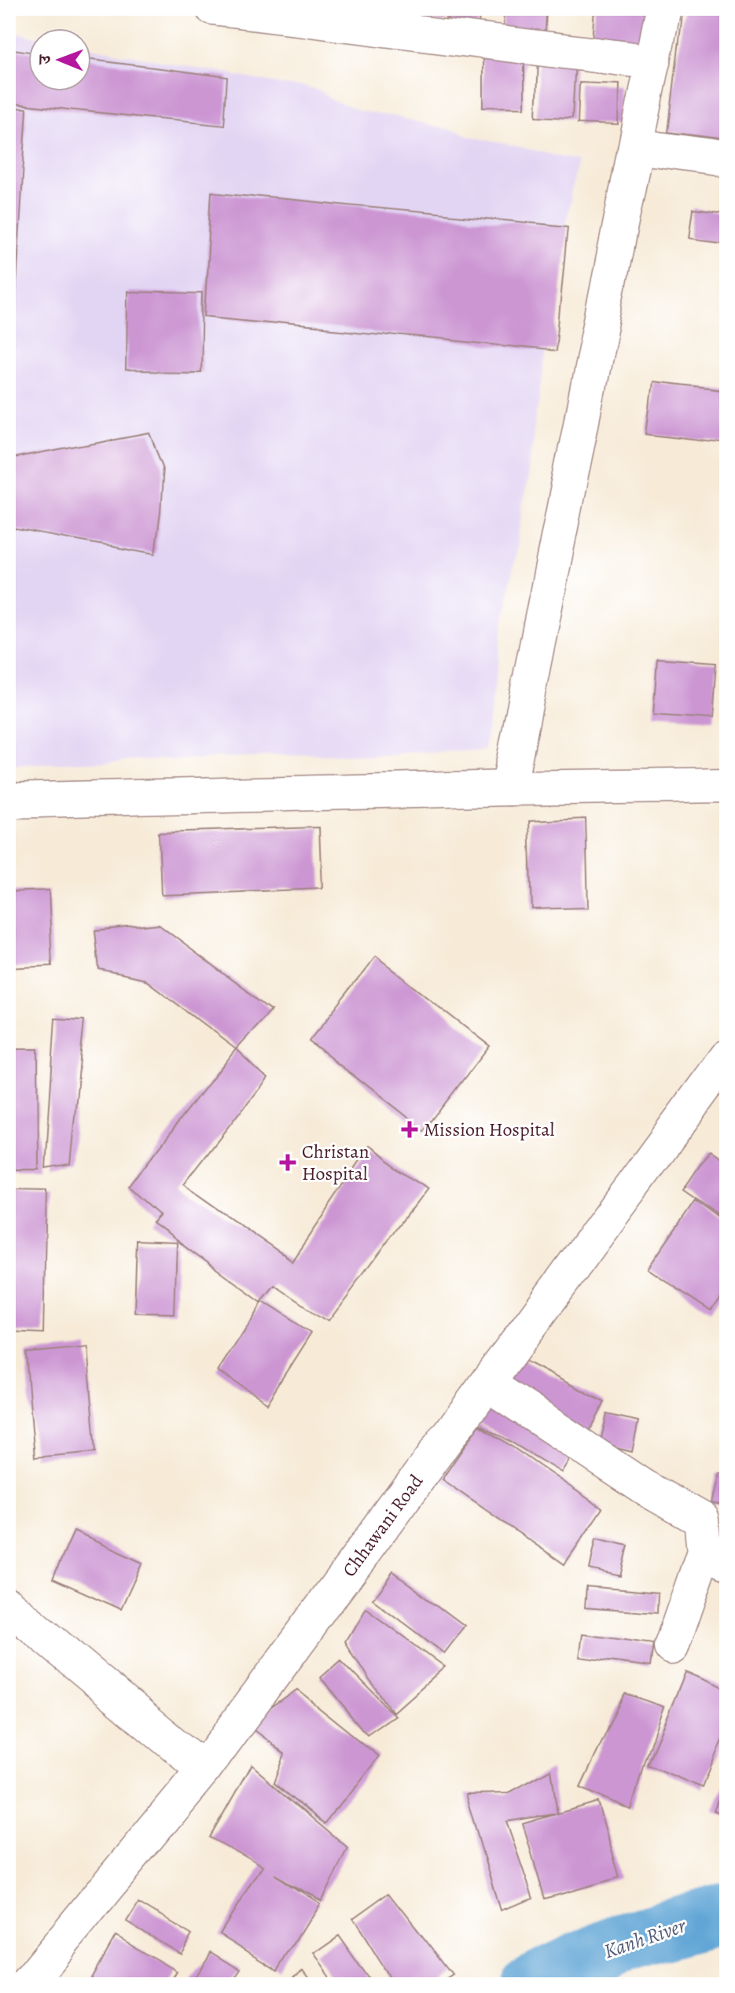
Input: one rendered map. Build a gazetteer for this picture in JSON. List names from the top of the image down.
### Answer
{
  "streets": {
    "street": ["Chhawani Road"]
  },
  "water": ["Kanh River"],
  "places": {
    "health": ["Mission Hospital", "Christan Hospital"]
  },
  "north": "left"
}
